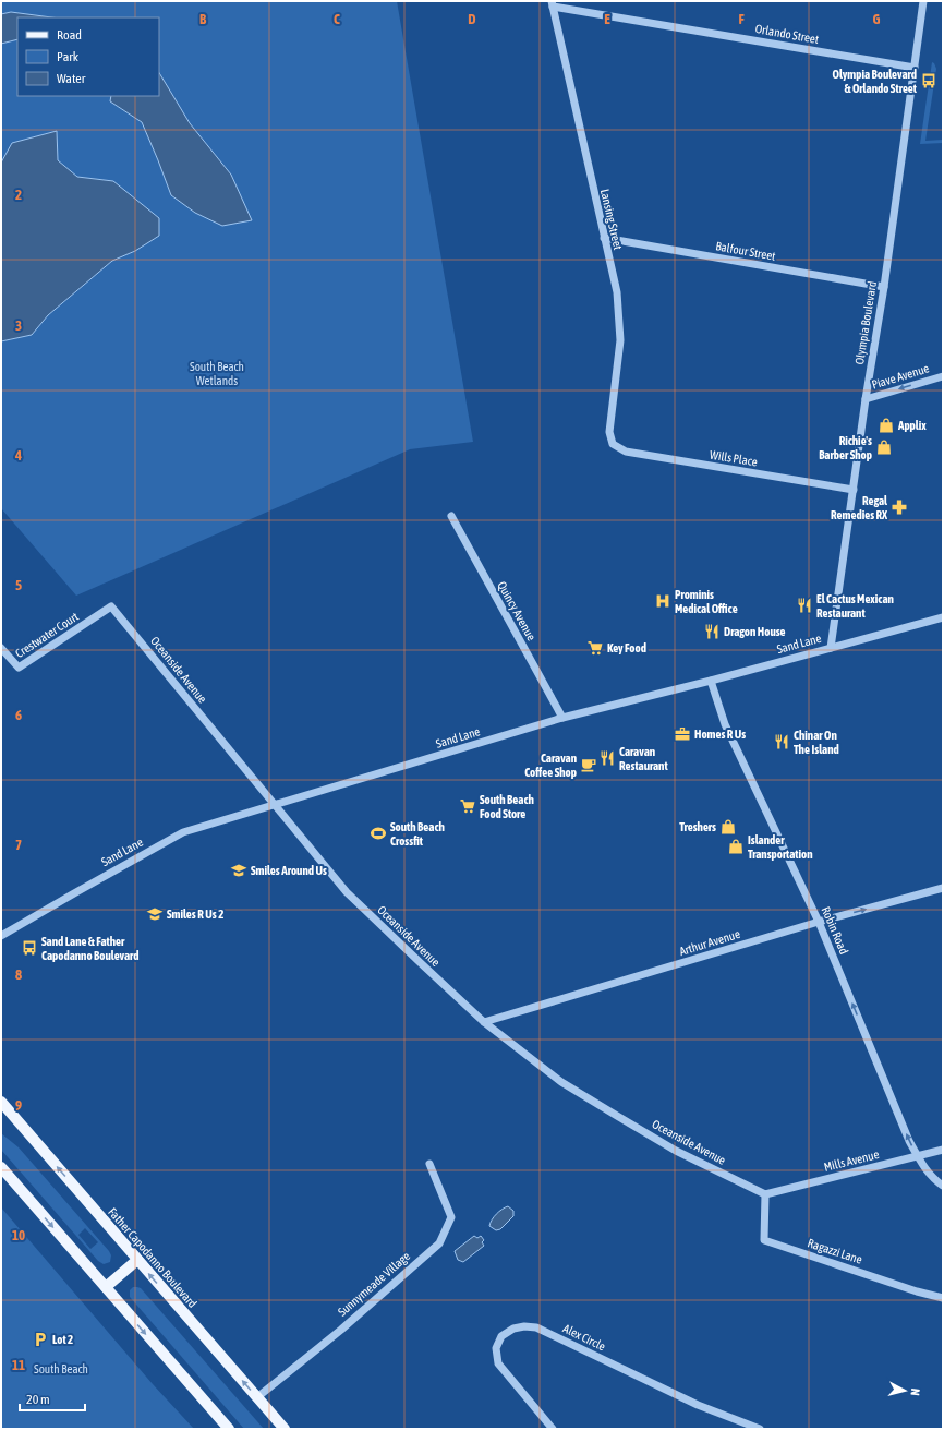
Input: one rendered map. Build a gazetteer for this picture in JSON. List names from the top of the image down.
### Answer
{
  "streets": {
    "main road": ["Father Capodanno Boulevard"],
    "street": [
      "Orlando Street",
      "Lansing Street",
      "Balfour Street",
      "Olympia Boulevard",
      "Piave Avenue",
      "Wills Place",
      "Quincy Avenue",
      "Crestwater Court",
      "Sand Lane",
      "Oceanside Avenue",
      "Robin Road",
      "Arthur Avenue",
      "Mills Avenue",
      "Ragazzi Lane",
      "Sunnymeade Village",
      "Alex Circle"
    ]
  },
  "crossings": [
    ["Orlando Street", "Lansing Street"],
    ["Orlando Street", "Olympia Boulevard"],
    ["Lansing Street", "Balfour Street"],
    ["Lansing Street", "Wills Place"],
    ["Balfour Street", "Olympia Boulevard"],
    ["Olympia Boulevard", "Piave Avenue"],
    ["Olympia Boulevard", "Wills Place"],
    ["Olympia Boulevard", "Sand Lane"],
    ["Quincy Avenue", "Sand Lane"],
    ["Crestwater Court", "Oceanside Avenue"],
    ["Sand Lane", "Oceanside Avenue"],
    ["Sand Lane", "Robin Road"],
    ["Oceanside Avenue", "Arthur Avenue"],
    ["Oceanside Avenue", "Mills Avenue"],
    ["Oceanside Avenue", "Ragazzi Lane"],
    ["Robin Road", "Arthur Avenue"],
    ["Robin Road", "Mills Avenue"],
    ["Mills Avenue", "Ragazzi Lane"],
    ["Father Capodanno Boulevard", "Sunnymeade Village"]
  ],
  "one_way": ["Piave Avenue", "Robin Road"],
  "parks": ["South Beach Wetlands", "South Beach"],
  "places": {
    "bus stop": ["Olympia Boulevard & Orlando Street", "Sand Lane & Father Capodanno Boulevard"],
    "shop": [
      "Applix",
      "Richie's Barber Shop",
      "Treshers",
      "Islander Transportation"
    ],
    "pharmacy": ["Regal Remedies RX"],
    "hospital": ["Prominis Medical Office"],
    "restaurant": [
      "El Cactus Mexican Restaurant",
      "Dragon House",
      "Chinar On The Island",
      "Caravan Restaurant"
    ],
    "supermarket": ["Key Food", "South Beach Food Store"],
    "office": ["Homes R Us"],
    "cafe": ["Caravan Coffee Shop"],
    "sports": ["South Beach Crossfit"],
    "school or university": ["Smiles Around Us", "Smiles R Us 2"],
    "parking": ["Lot 2"]
  },
  "legend": ["Road", "Park", "Water"],
  "scale_bar": "20 m",
  "north": "right",
  "grid": {
    "columns": [
      "B",
      "C",
      "D",
      "E",
      "F",
      "G"
    ],
    "rows": [
      "2",
      "3",
      "4",
      "5",
      "6",
      "7",
      "8",
      "9",
      "10",
      "11"
    ]
  }
}
